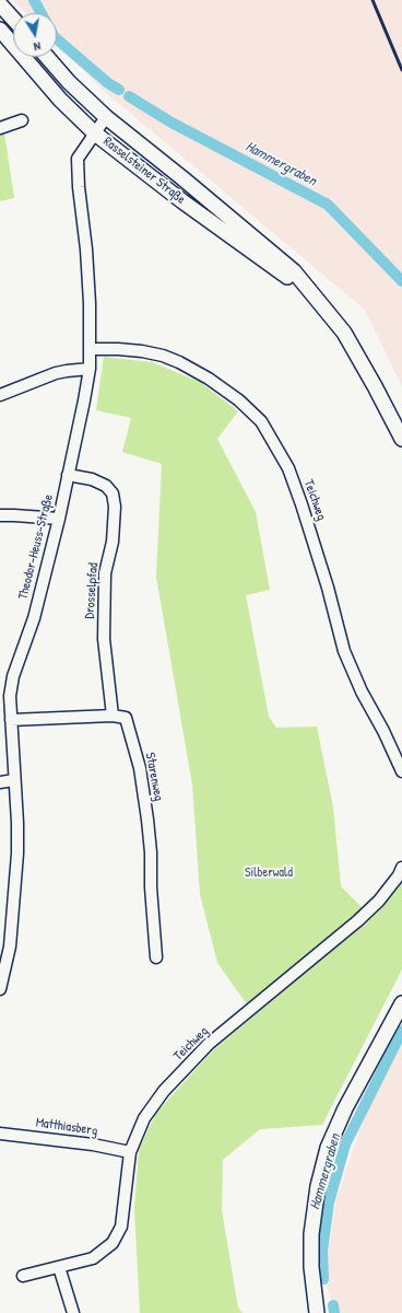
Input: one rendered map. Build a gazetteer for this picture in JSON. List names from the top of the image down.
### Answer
{
  "streets": {
    "main road": ["Rasselsteiner Straße"],
    "street": [
      "Teichweg",
      "Theodor-Heuss-Straße",
      "Drosselpfad",
      "Starenweg",
      "Matthiasberg"
    ]
  },
  "crossings": [
    ["Rasselsteiner Straße", "Theodor-Heuss-Straße"],
    ["Teichweg", "Theodor-Heuss-Straße"],
    ["Teichweg", "Matthiasberg"],
    ["Theodor-Heuss-Straße", "Drosselpfad"],
    ["Drosselpfad", "Starenweg"]
  ],
  "water": ["Hammergraben"],
  "parks": ["Silberwald"],
  "north": "bottom"
}
